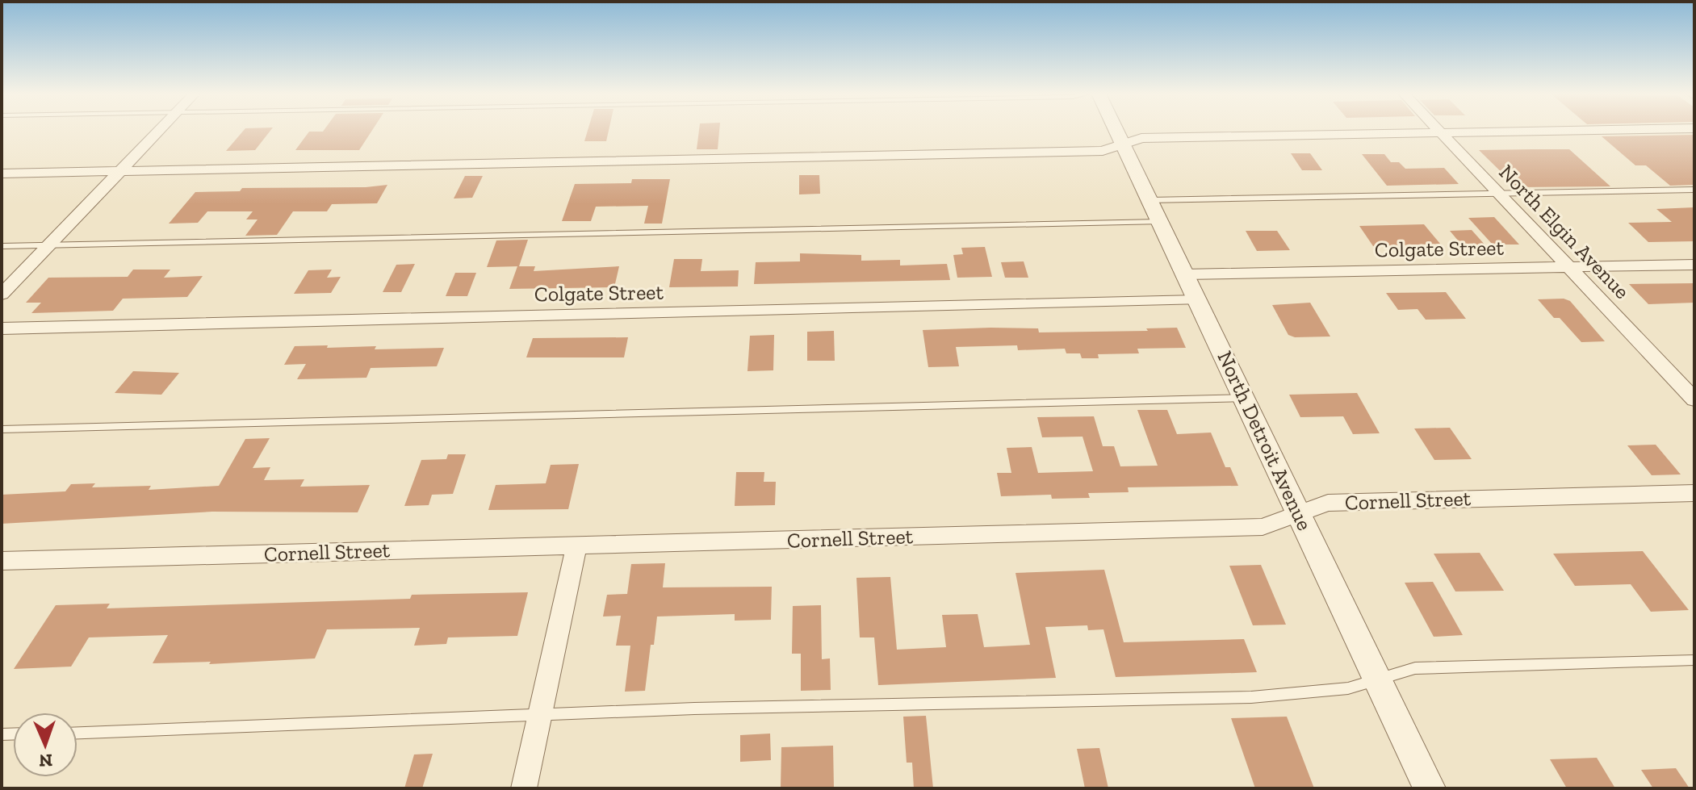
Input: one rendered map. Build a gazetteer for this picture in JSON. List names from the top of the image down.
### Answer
{
  "streets": {
    "street": [
      "North Elgin Avenue",
      "Colgate Street",
      "North Detroit Avenue",
      "Cornell Street"
    ]
  },
  "crossings": [
    ["North Elgin Avenue", "Colgate Street"],
    ["Colgate Street", "North Detroit Avenue"],
    ["North Detroit Avenue", "Cornell Street"]
  ],
  "north": "bottom"
}
